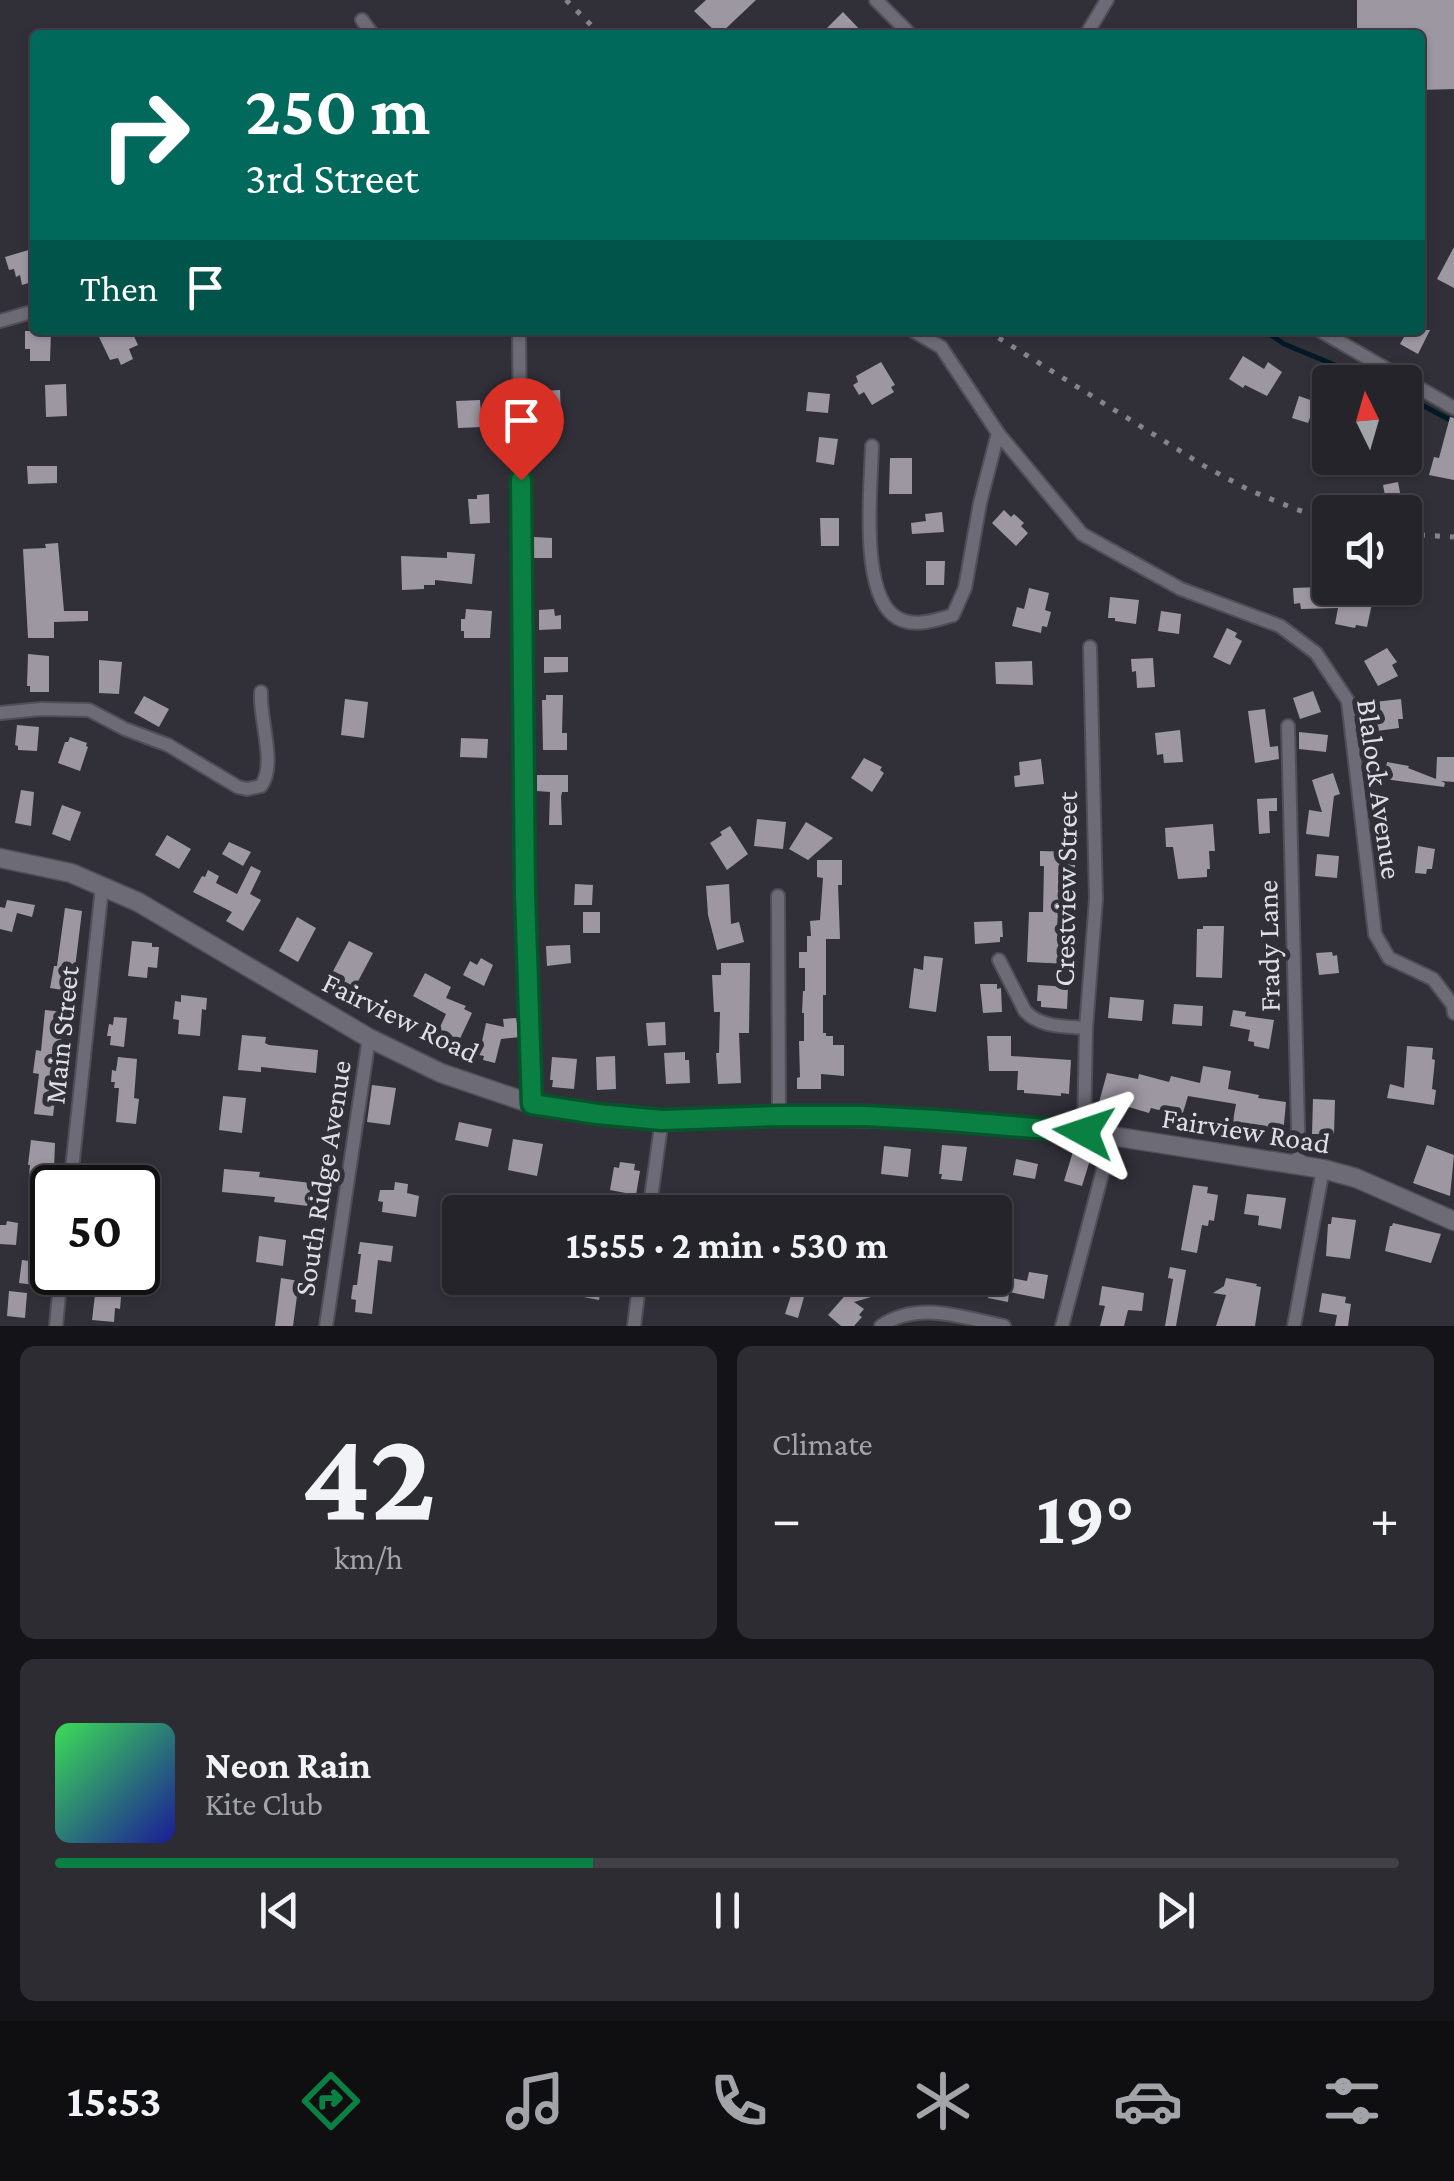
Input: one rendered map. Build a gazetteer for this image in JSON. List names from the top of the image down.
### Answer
{
  "streets": {
    "main road": ["Fairview Road"],
    "street": [
      "Blalock Avenue",
      "Crestview Street",
      "Frady Lane",
      "Main Street",
      "South Ridge Avenue"
    ]
  },
  "crossings": [
    ["Crestview Street", "Fairview Road"],
    ["Frady Lane", "Fairview Road"],
    ["Fairview Road", "Main Street"],
    ["Fairview Road", "South Ridge Avenue"]
  ],
  "north": "top",
  "page": {
    "turn": ["250 m", "3rd Street"],
    "then": "Then",
    "limit": "50",
    "trip": "15:55 · 2 min · 530 m",
    "tile": [
      ["42", "km/h"],
      "Climate"
    ],
    "heat": ["−", "19°", "+"],
    "song": ["Neon Rain", "Kite Club"],
    "tabs": "15:53"
  }
}
